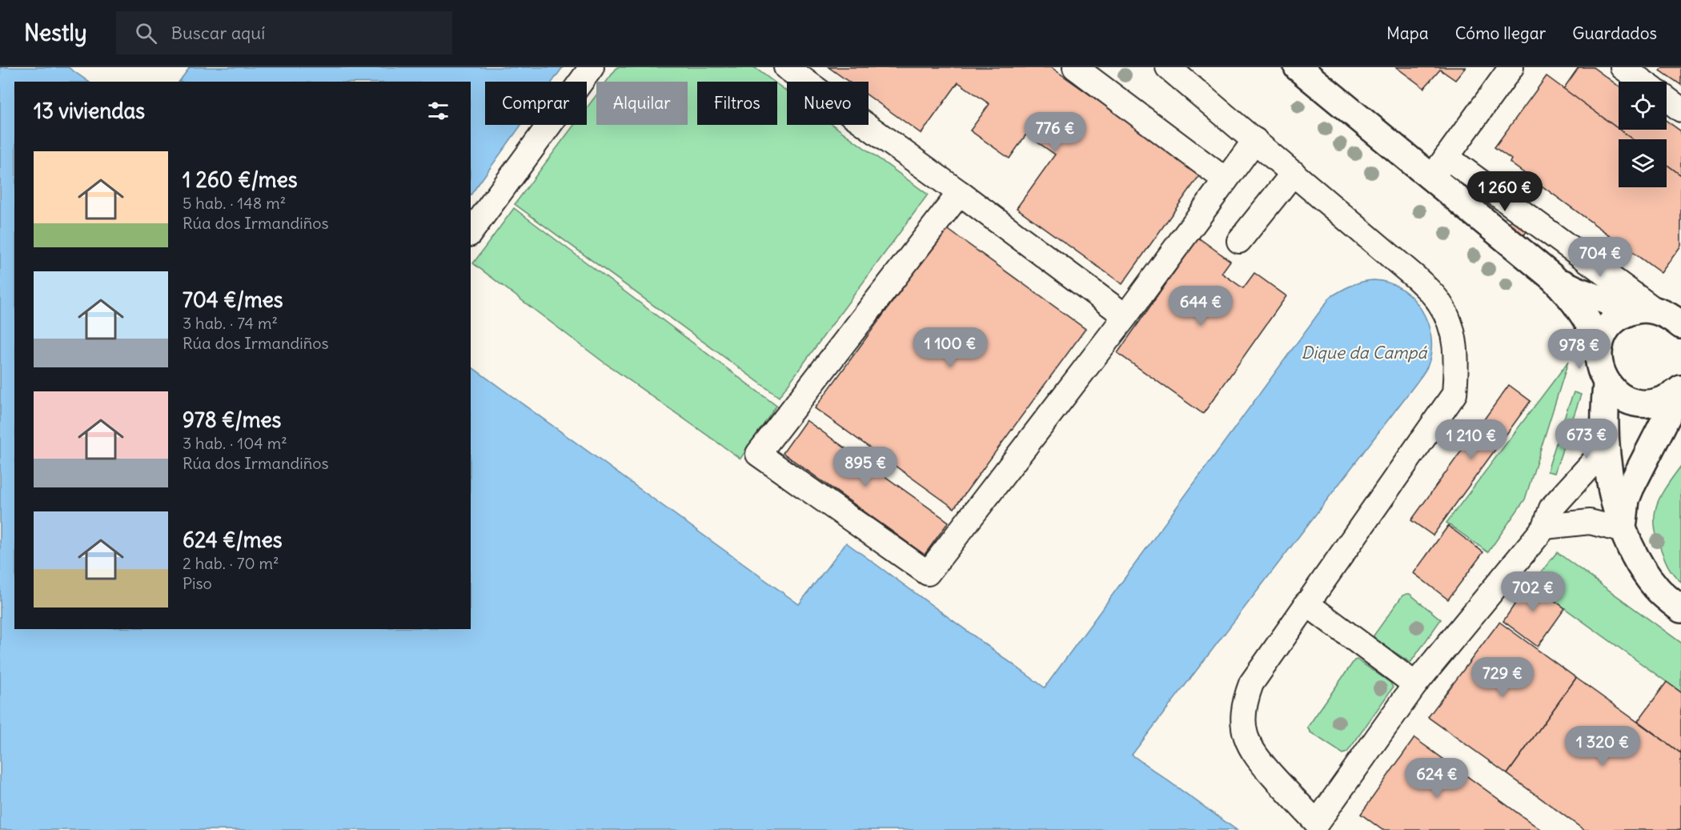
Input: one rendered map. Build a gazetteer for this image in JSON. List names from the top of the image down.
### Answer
{
  "water": ["Dique da Campá"],
  "page": {
    "header": "Nestly",
    "search": "Buscar aquí",
    "nav": ["Mapa", "Cómo llegar", "Guardados"],
    "chip": [
      "Comprar",
      "Alquilar",
      "Filtros",
      "Nuevo"
    ],
    "heading": "13 viviendas",
    "price": [
      "776 €",
      "1 260 €",
      "704 €",
      "644 €",
      "1 100 €",
      "978 €",
      "673 €",
      "1 210 €",
      "895 €",
      "702 €",
      "729 €",
      "1 320 €",
      "624 €"
    ],
    "list": [
      {
        "name": "1 260 €/mes",
        "note": "5 hab. · 148 m² · Rúa dos Irmandiños"
      },
      {
        "name": "704 €/mes",
        "note": "3 hab. · 74 m² · Rúa dos Irmandiños"
      },
      {
        "name": "978 €/mes",
        "note": "3 hab. · 104 m² · Rúa dos Irmandiños"
      },
      {
        "name": "624 €/mes",
        "note": "2 hab. · 70 m² · Piso"
      }
    ]
  }
}
